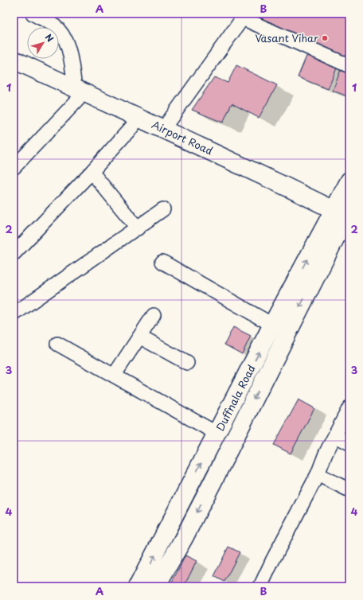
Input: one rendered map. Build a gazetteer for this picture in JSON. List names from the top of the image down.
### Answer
{
  "streets": {
    "main road": ["Airport Road", "Duffnala Road"]
  },
  "crossings": [
    ["Airport Road", "Duffnala Road"]
  ],
  "places": ["Vasant Vihar"],
  "north": "top right",
  "grid": {
    "columns": ["A", "B"],
    "rows": [
      "1",
      "2",
      "3",
      "4"
    ]
  }
}
